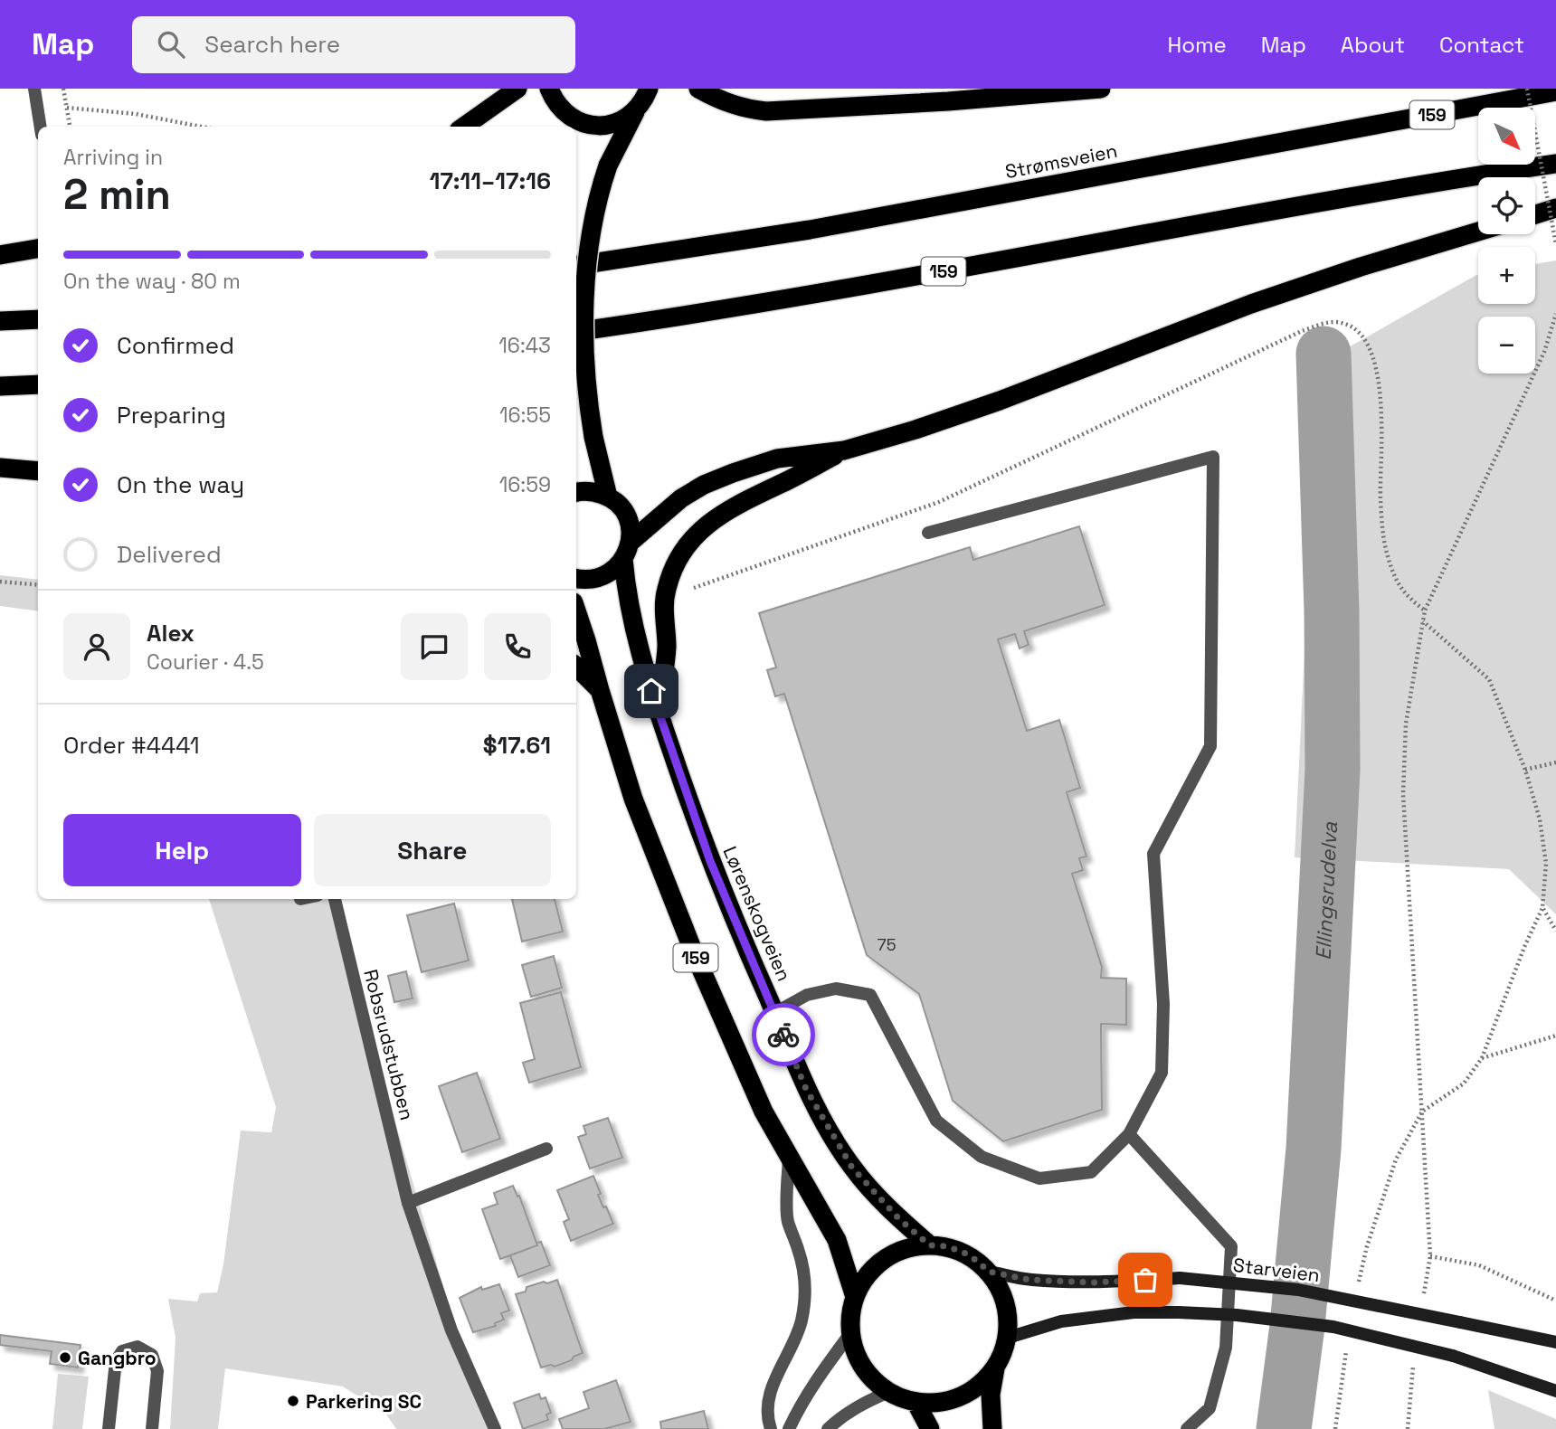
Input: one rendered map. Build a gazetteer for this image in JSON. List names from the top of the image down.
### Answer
{
  "streets": {
    "highway": ["159", "Strømsveien", "Lørenskogveien"],
    "street": ["Robsrudstubben", "Starveien"]
  },
  "crossings": [
    ["159", "Lørenskogveien"],
    ["159", "Starveien"],
    ["Lørenskogveien", "Starveien"]
  ],
  "water": ["Ellingsrudelva"],
  "places": ["Gangbro", "Parkering SC"],
  "house_numbers": ["75"],
  "north": "bottom right",
  "page": {
    "header": "Map",
    "search": "Search here",
    "nav": [
      "Home",
      "Map",
      "About",
      "Contact"
    ],
    "map_buttons": ["+", "−"],
    "heading": ["2 min", "Arriving in", "17:11–17:16"],
    "panel": [
      "Alex",
      "Courier · 4.5",
      "Order #4441",
      "$17.61"
    ],
    "bar": "On the way · 80 m",
    "list": [
      ["Confirmed", "16:43"],
      ["Preparing", "16:55"],
      ["On the way", "16:59"],
      "Delivered"
    ],
    "buttons": ["Help", "Share"]
  }
}
